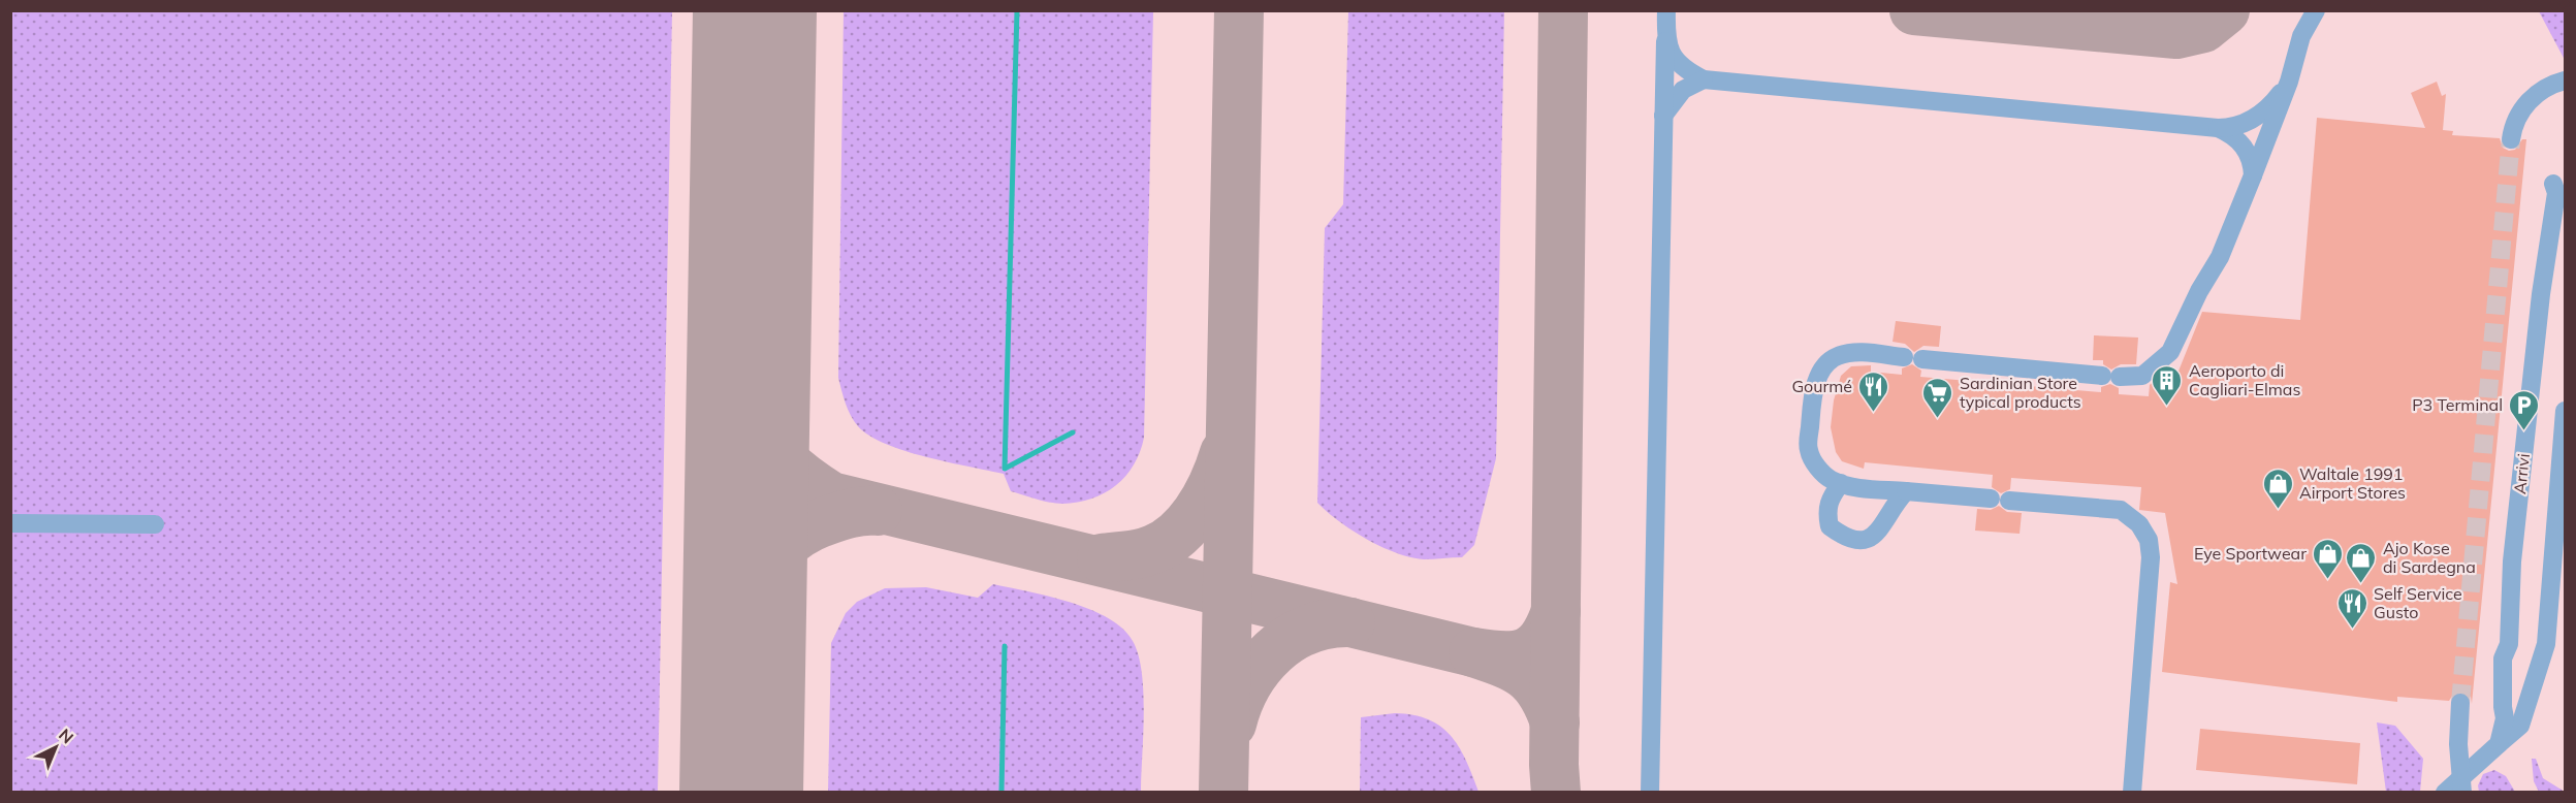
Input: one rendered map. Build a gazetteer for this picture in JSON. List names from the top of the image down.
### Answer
{
  "streets": {
    "lane": ["Arrivi"]
  },
  "places": {
    "building": ["Aeroporto di Cagliari-Elmas"],
    "restaurant": ["Gourmé", "Self Service Gusto"],
    "supermarket": ["Sardinian Store typical products"],
    "parking": ["P3 Terminal"],
    "shop": ["Waltale 1991 Airport Stores", "Eye Sportwear", "Ajo Kose di Sardegna"]
  },
  "north": "top right"
}
